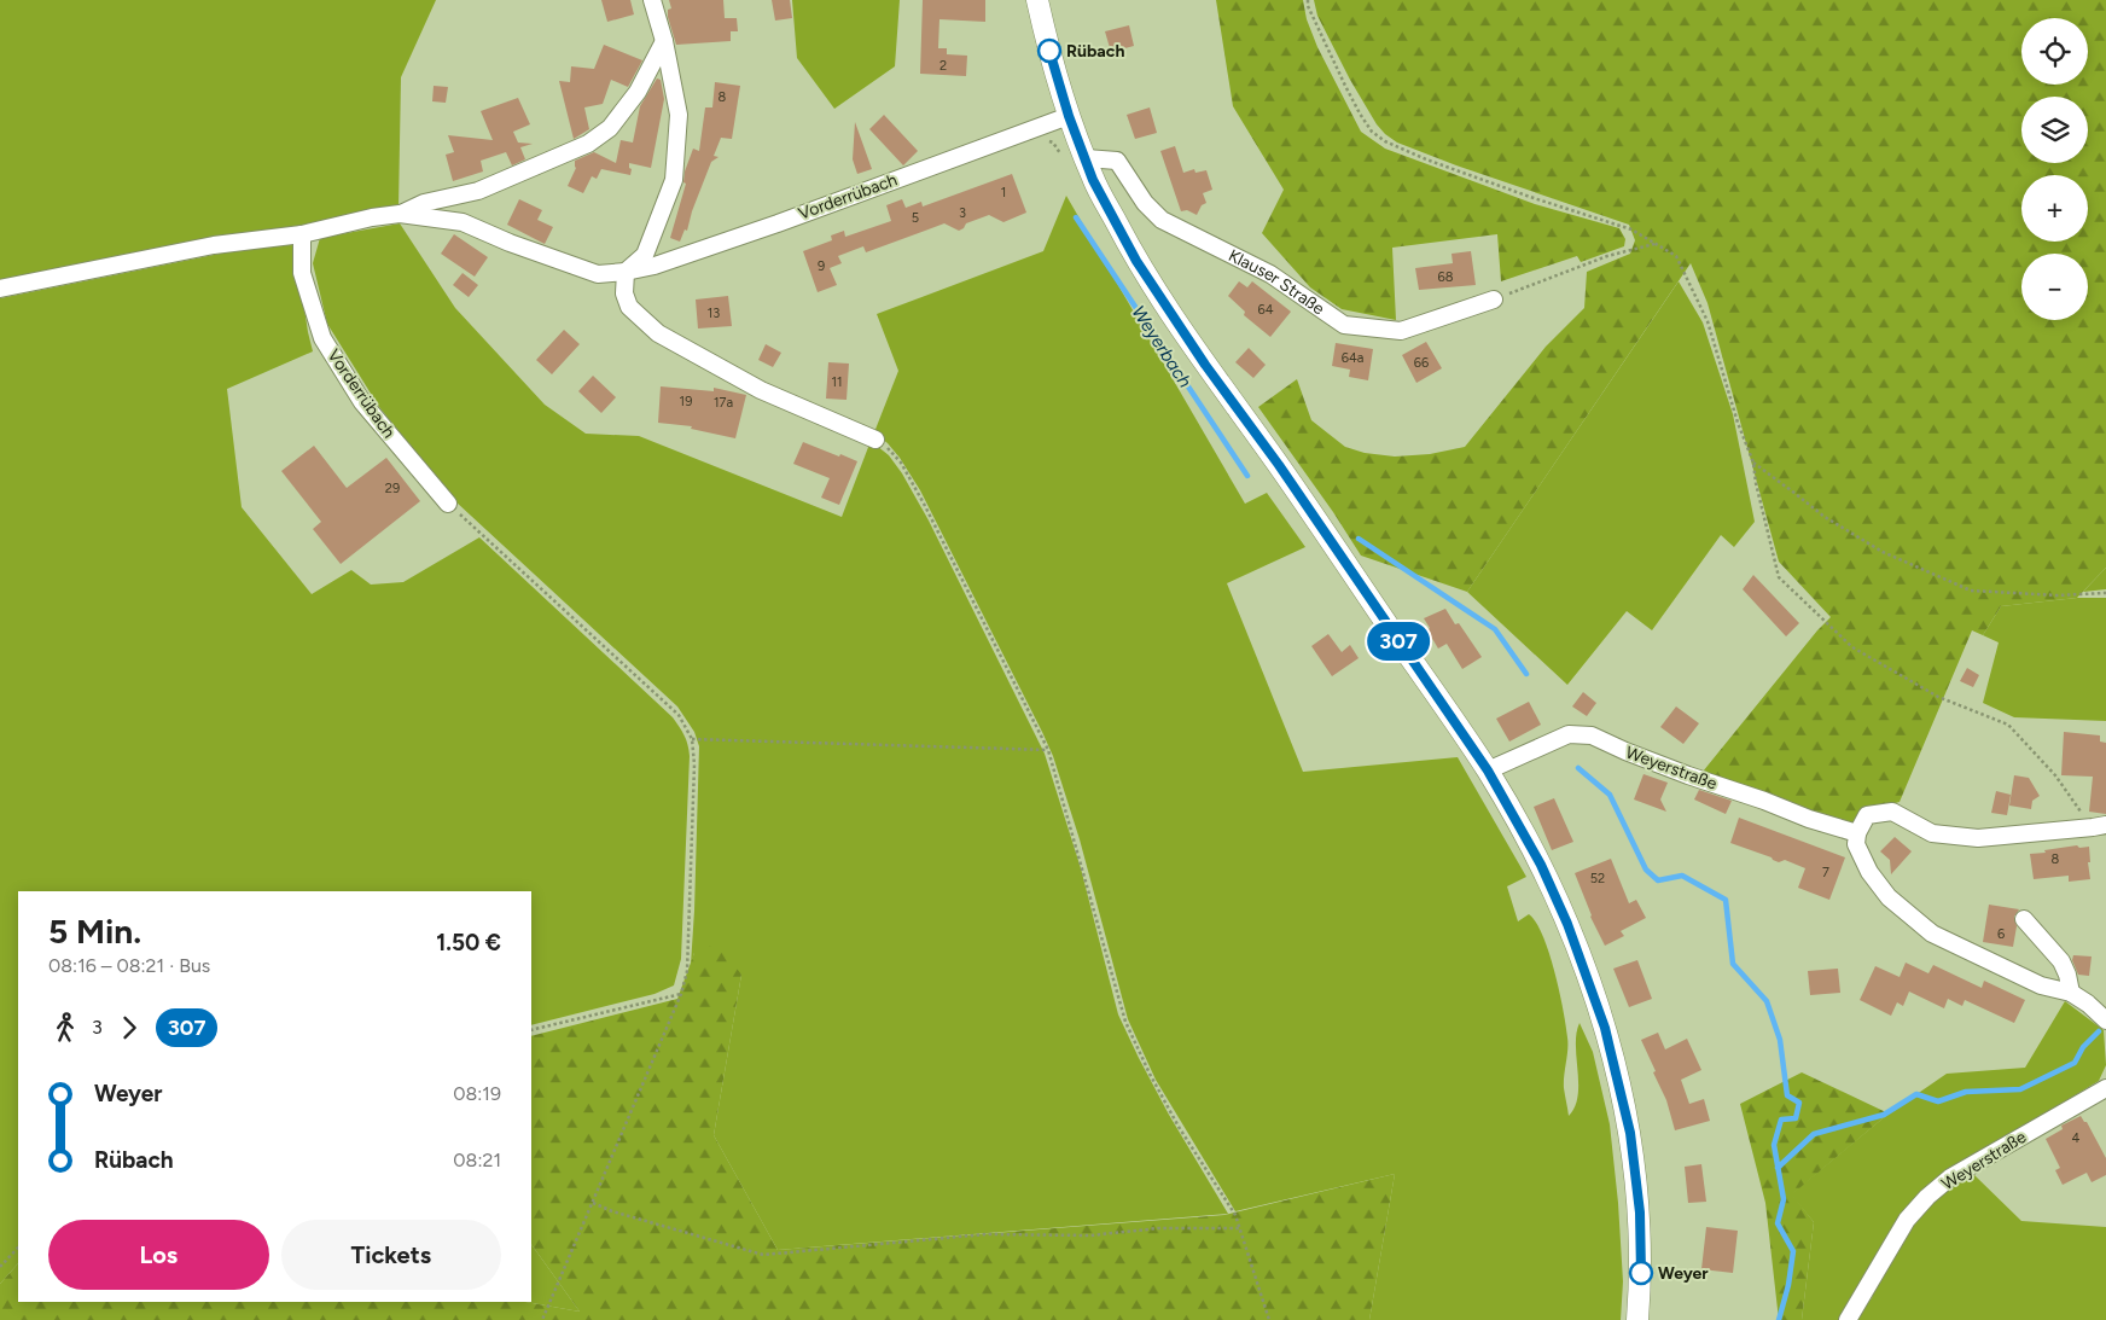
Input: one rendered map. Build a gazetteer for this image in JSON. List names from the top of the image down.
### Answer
{
  "streets": {
    "street": ["Vorderrübach", "Klauser Straße", "Weyerstraße"]
  },
  "water": ["Weyerbach"],
  "places": ["Rübach", "Weyer"],
  "lines": ["bus line 307"],
  "house_numbers": [
    "2",
    "8",
    "1",
    "3",
    "5",
    "9",
    "68",
    "64",
    "13",
    "64a",
    "66",
    "11",
    "19",
    "17a",
    "29",
    "8",
    "7",
    "52",
    "6",
    "4"
  ],
  "page": {
    "on_map": "307",
    "map_buttons": ["+", "−"],
    "heading": ["5 Min.", "08:16 – 08:21 · Bus", "1.50 €"],
    "legs": ["3", "307"],
    "list": [
      {
        "name": "Weyer",
        "value": "08:19"
      },
      {
        "name": "Rübach",
        "value": "08:21"
      }
    ],
    "buttons": ["Los", "Tickets"]
  }
}
